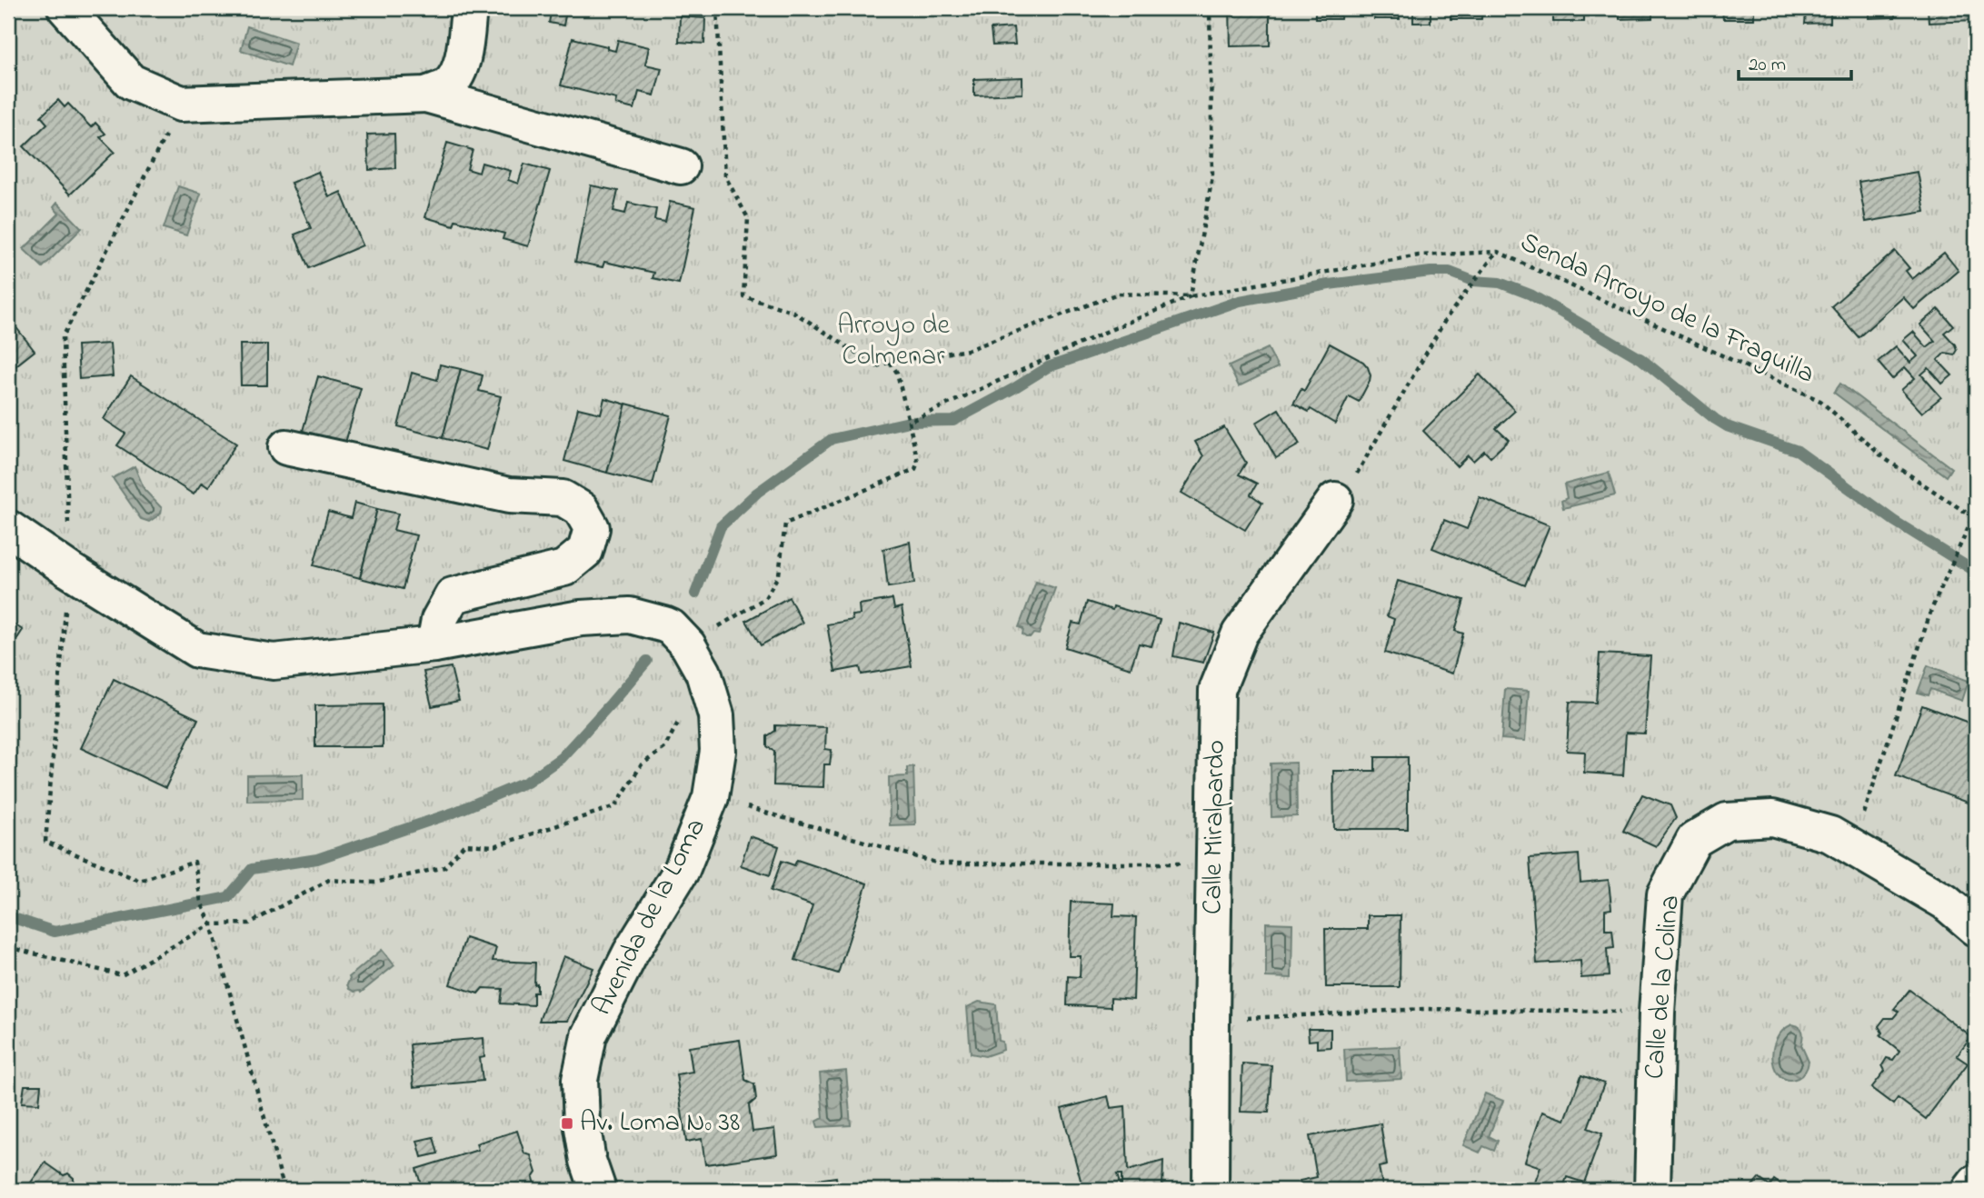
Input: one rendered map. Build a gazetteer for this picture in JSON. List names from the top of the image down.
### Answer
{
  "streets": {
    "street": ["Calle Miralpardo", "Avenida de la Loma", "Calle de la Colina"],
    "path": ["Senda Arroyo de la Fraguilla"]
  },
  "parks": ["Arroyo de Colmenar"],
  "places": {
    "transit": ["Av. Loma Nº 38"]
  },
  "scale_bar": "20 m"
}
